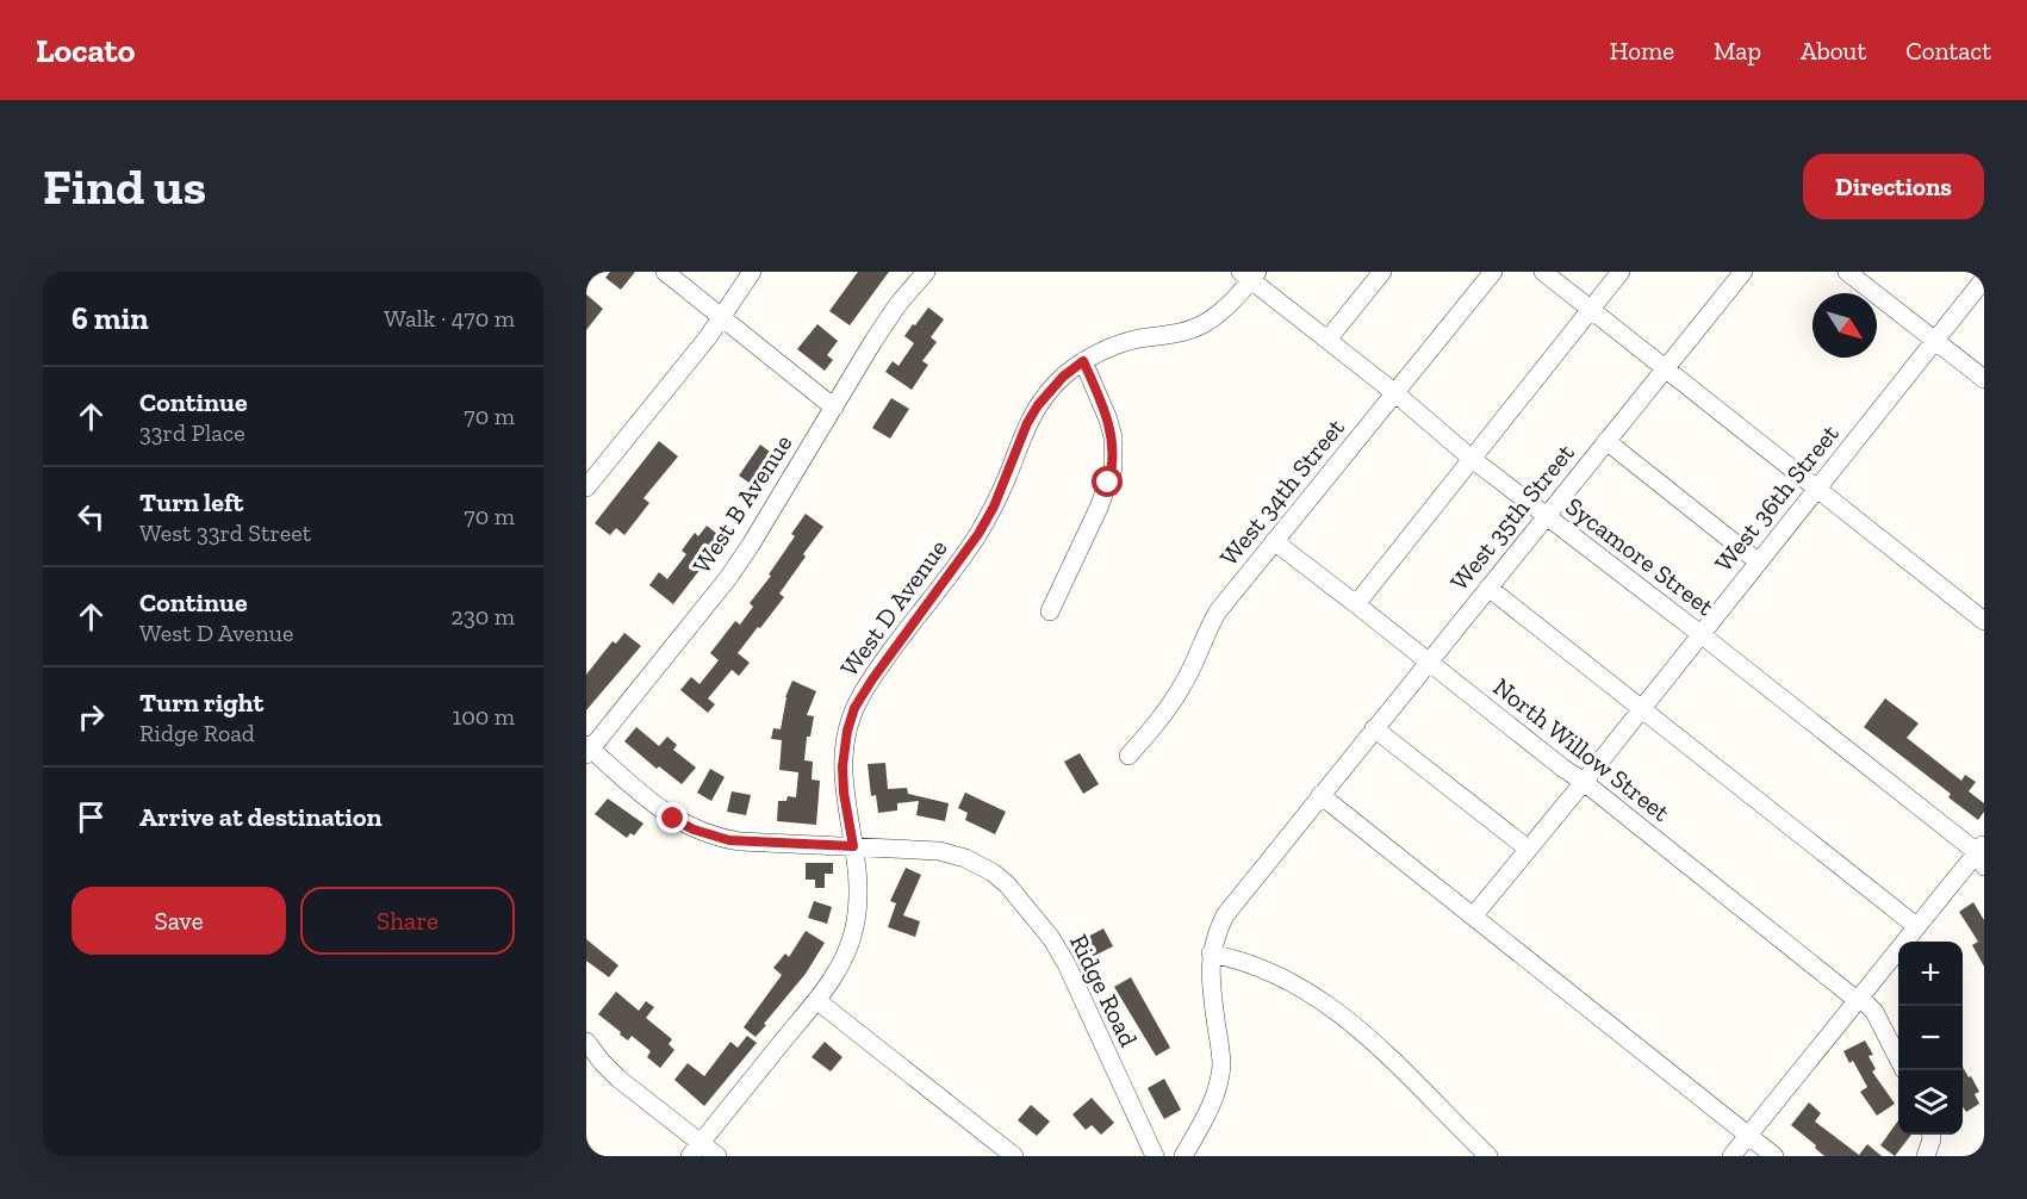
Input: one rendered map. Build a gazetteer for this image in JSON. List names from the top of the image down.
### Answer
{
  "streets": {
    "street": [
      "West 34th Street",
      "West 36th Street",
      "West B Avenue",
      "West 35th Street",
      "Sycamore Street",
      "West D Avenue",
      "North Willow Street",
      "Ridge Road"
    ]
  },
  "crossings": [
    ["West 34th Street", "Sycamore Street"],
    ["West 34th Street", "North Willow Street"],
    ["West 36th Street", "Sycamore Street"],
    ["West 36th Street", "North Willow Street"],
    ["West B Avenue", "Ridge Road"],
    ["West 35th Street", "Sycamore Street"],
    ["West 35th Street", "North Willow Street"],
    ["Sycamore Street", "West D Avenue"],
    ["West D Avenue", "Ridge Road"]
  ],
  "north": "bottom right",
  "page": {
    "header": "Locato",
    "nav": [
      "Home",
      "Map",
      "About",
      "Contact"
    ],
    "buttons": [
      "Directions",
      ["Save", "Share"]
    ],
    "title": "Find us",
    "heading": ["6 min", "Walk · 470 m"],
    "list": [
      ["Continue", "33rd Place", "70 m"],
      ["Turn left", "West 33rd Street", "70 m"],
      ["Continue", "West D Avenue", "230 m"],
      ["Turn right", "Ridge Road", "100 m"],
      "Arrive at destination"
    ],
    "map_buttons": ["+", "−"]
  }
}
